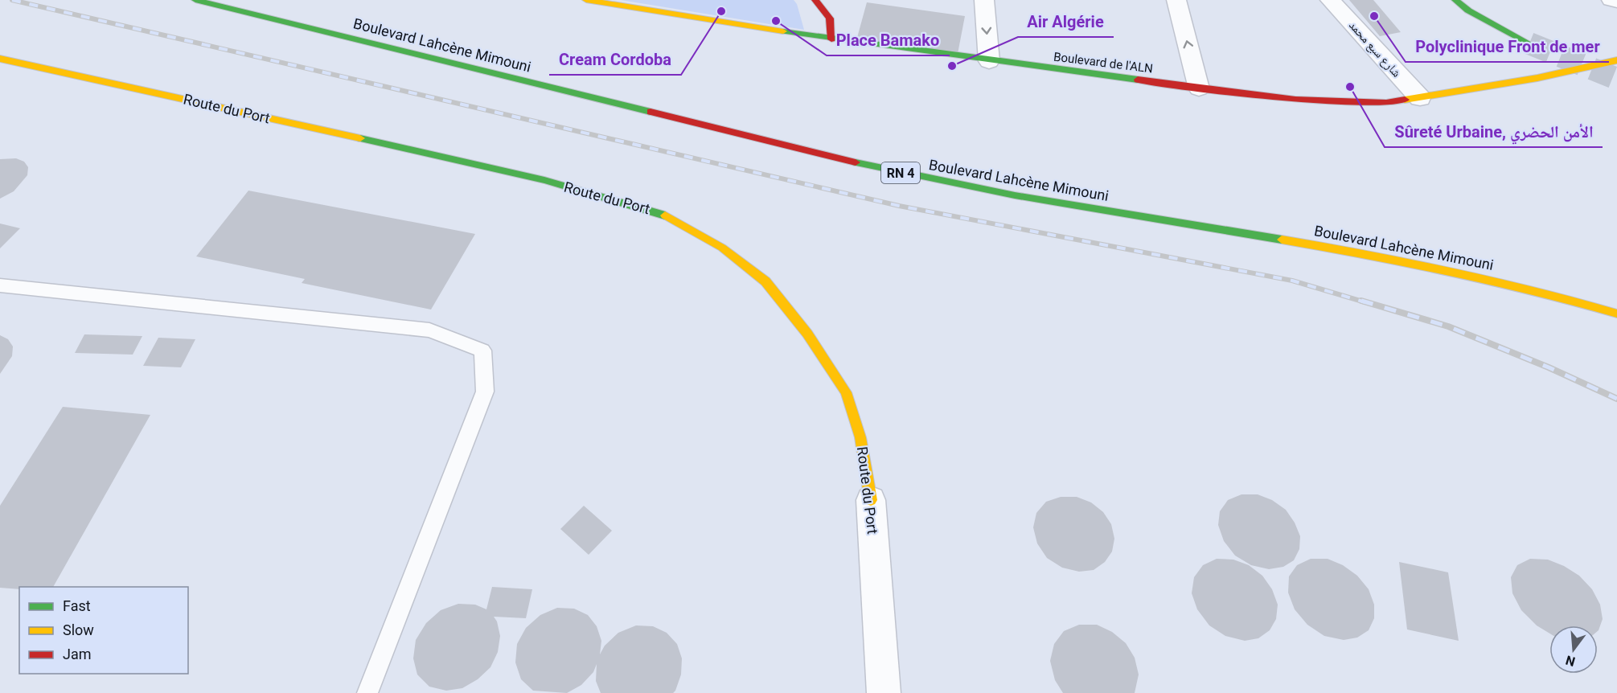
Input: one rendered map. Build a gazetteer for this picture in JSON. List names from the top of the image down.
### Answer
{
  "streets": {
    "main road": [
      "Boulevard Lahcène Mimouni",
      "Boulevard de l'ALN",
      "Route du Port",
      "RN 4"
    ],
    "street": ["شارع سبع محمد"]
  },
  "crossings": [
    ["شارع سبع محمد", "Boulevard de l'ALN"]
  ],
  "places": [
    "Cream Cordoba",
    "Polyclinique Front de mer",
    "Place Bamako",
    "Air Algérie",
    "Sûreté Urbaine, الأمن الحضري"
  ],
  "legend": ["Fast", "Slow", "Jam"],
  "north": "bottom"
}
